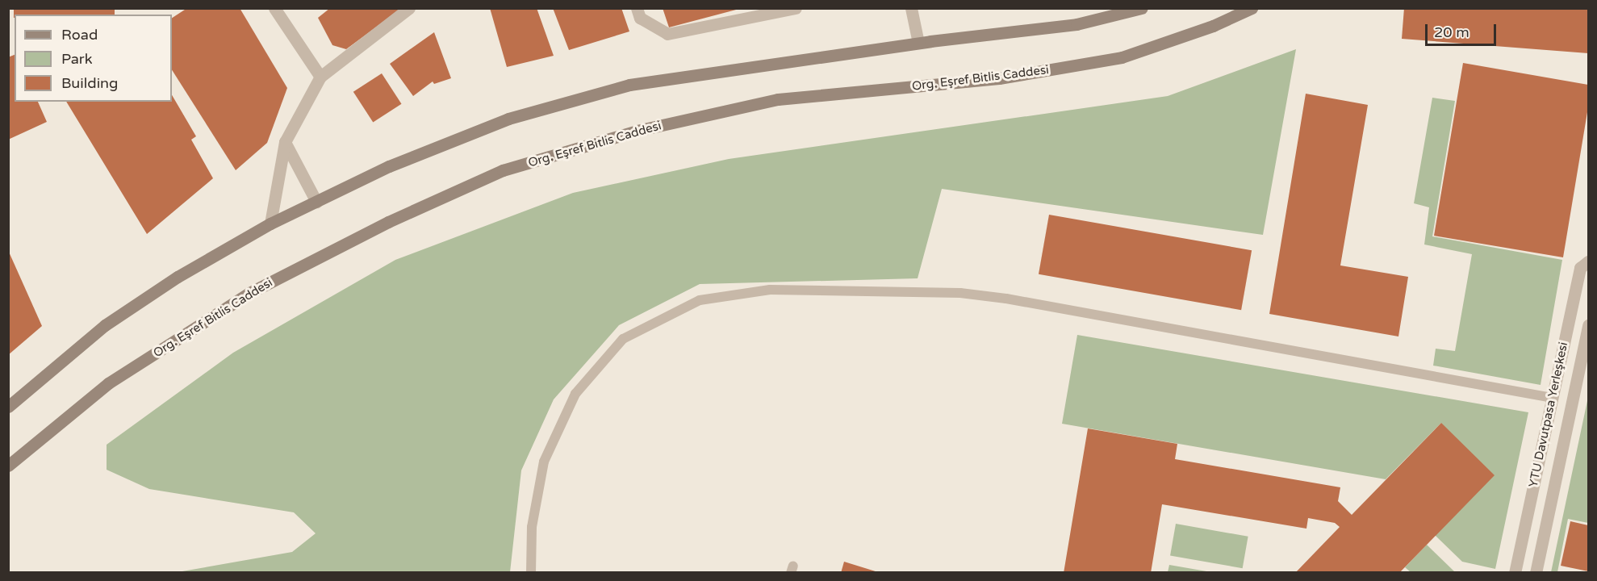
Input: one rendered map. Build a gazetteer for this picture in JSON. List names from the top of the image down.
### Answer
{
  "streets": {
    "street": ["Org. Eşref Bitlis Caddesi", "YTU Davutpasa Yerleşkesi"]
  },
  "legend": ["Road", "Park", "Building"],
  "scale_bar": "20 m"
}
